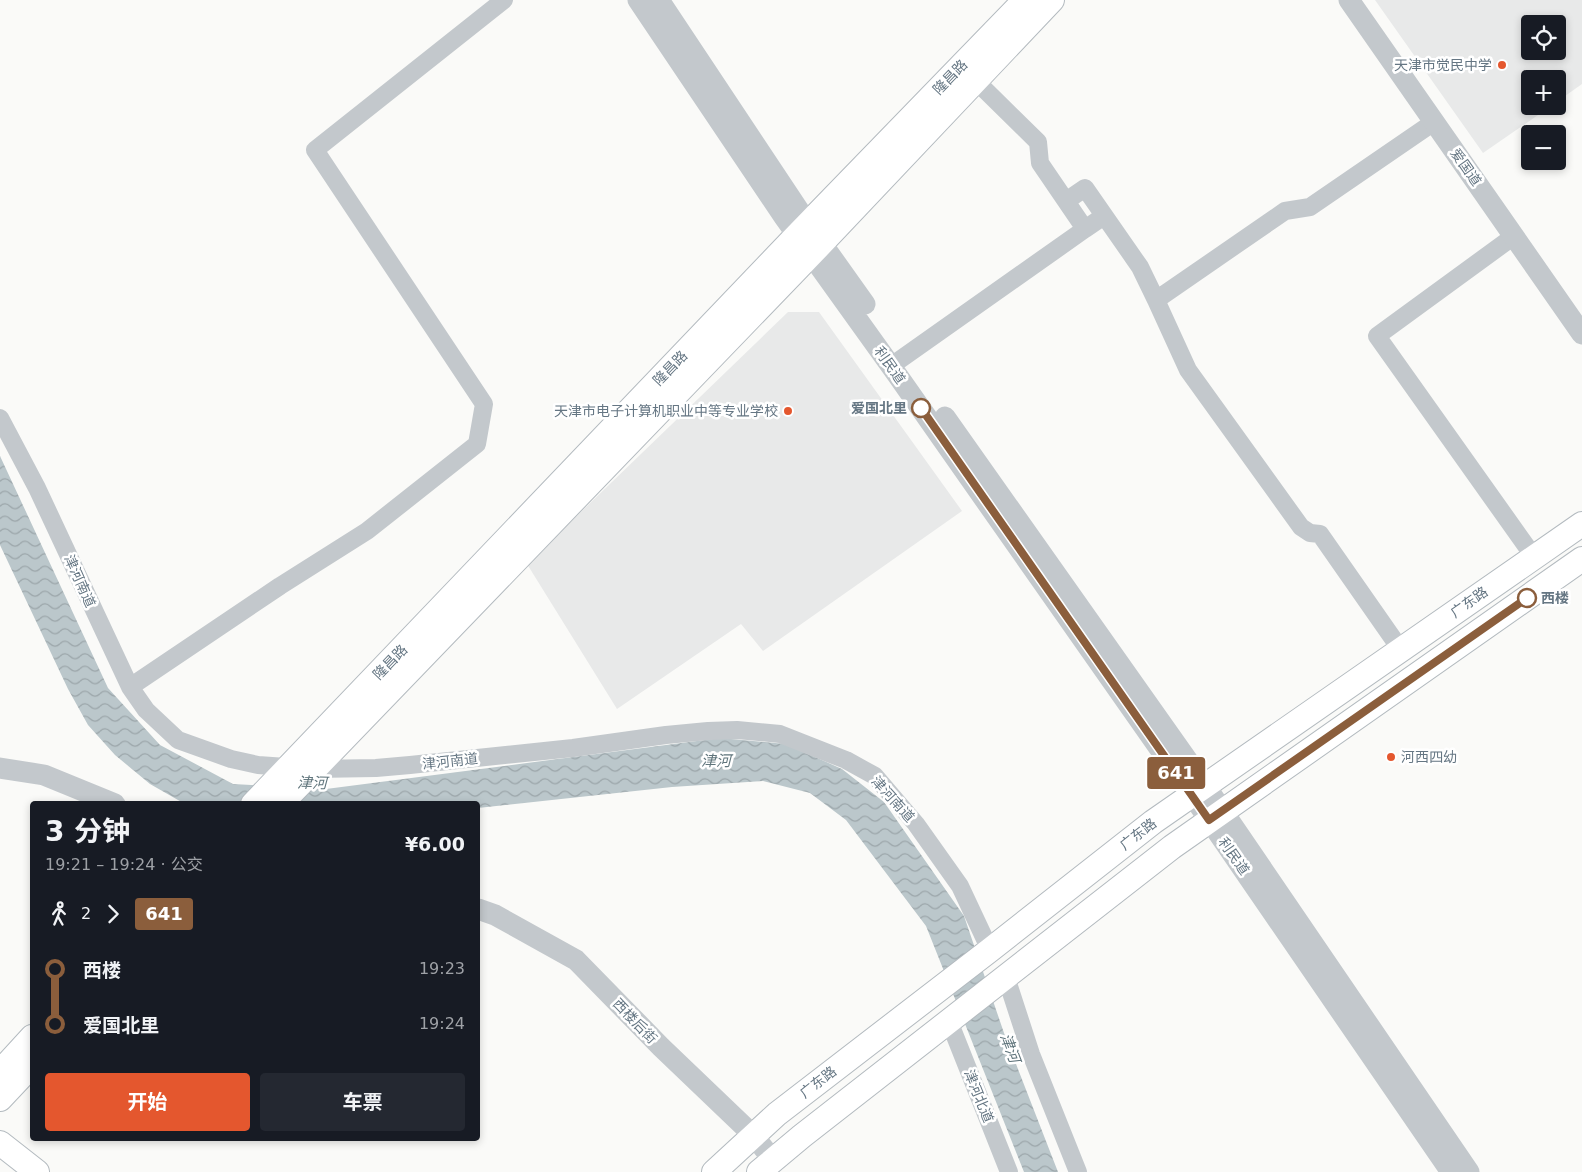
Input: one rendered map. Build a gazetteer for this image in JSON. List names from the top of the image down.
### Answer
{
  "streets": {
    "main road": ["隆昌路", "广东路"],
    "street": [
      "爱国道",
      "利民道",
      "津河南道",
      "西楼后街",
      "津河北道"
    ]
  },
  "crossings": [
    ["隆昌路", "利民道"],
    ["隆昌路", "津河南道"],
    ["利民道", "广东路"],
    ["津河南道", "广东路"],
    ["广东路", "西楼后街"]
  ],
  "water": ["津河"],
  "places": [
    "天津市觉民中学",
    "爱国北里",
    "天津市电子计算机职业中等专业学校",
    "西楼",
    "河西四幼"
  ],
  "lines": ["bus line 641"],
  "page": {
    "on_map": "641",
    "map_buttons": ["+", "−"],
    "heading": ["3 分钟", "19:21 – 19:24 · 公交", "¥6.00"],
    "legs": ["2", "641"],
    "list": [
      {
        "name": "西楼",
        "value": "19:23"
      },
      {
        "name": "爱国北里",
        "value": "19:24"
      }
    ],
    "buttons": ["开始", "车票"]
  }
}
